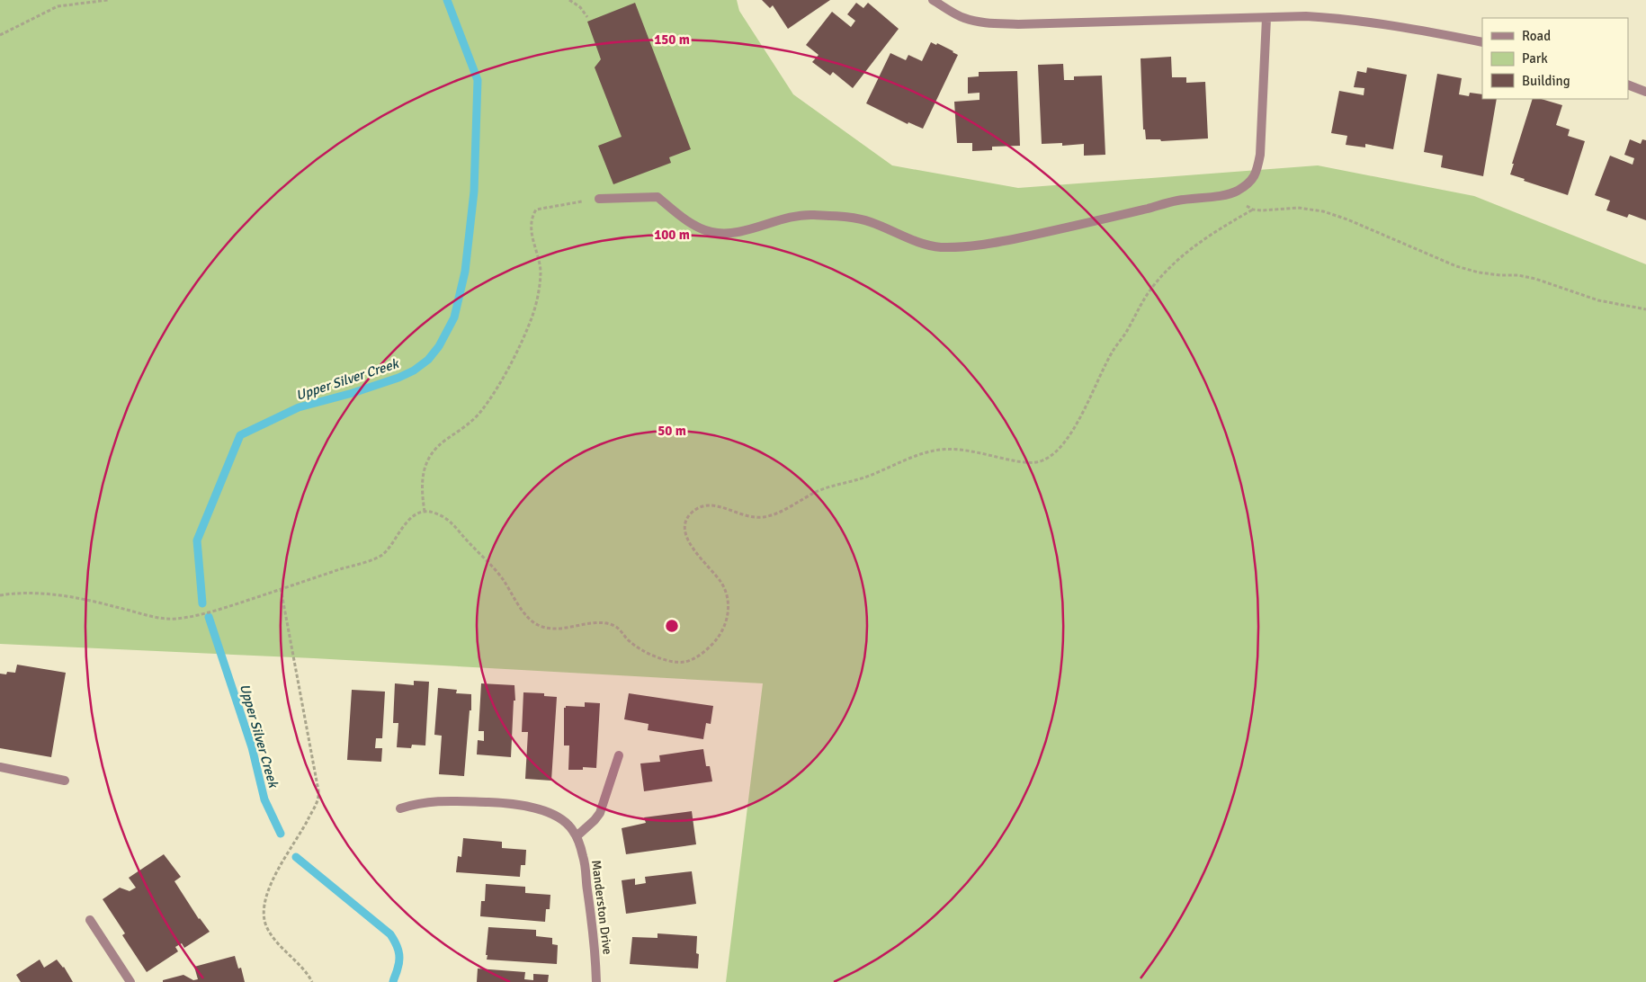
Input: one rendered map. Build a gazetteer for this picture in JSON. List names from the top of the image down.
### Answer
{
  "streets": {
    "street": ["Manderston Drive"]
  },
  "water": ["Upper Silver Creek"],
  "legend": ["Road", "Park", "Building"],
  "rings": ["150 m", "100 m", "50 m"]
}
